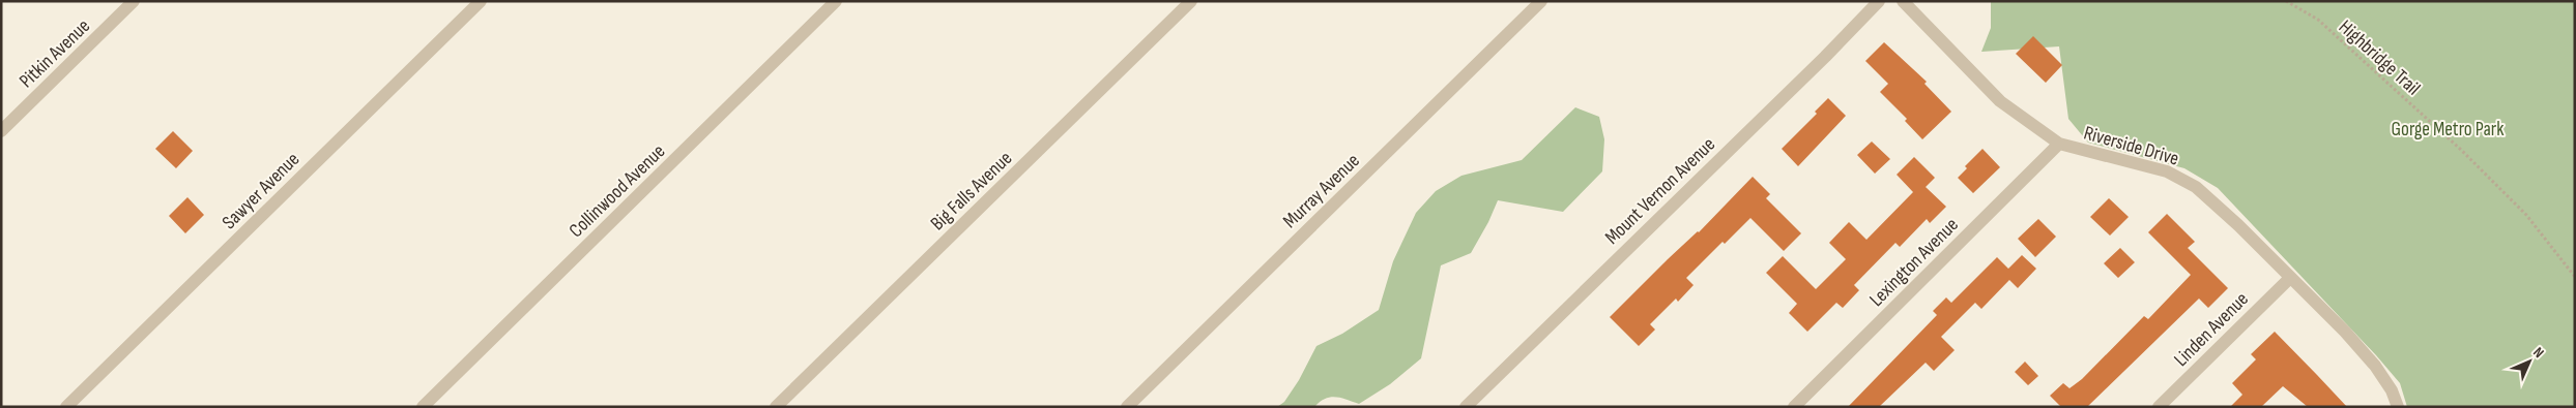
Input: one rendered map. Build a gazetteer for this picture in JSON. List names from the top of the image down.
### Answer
{
  "streets": {
    "street": [
      "Pitkin Avenue",
      "Riverside Drive",
      "Sawyer Avenue",
      "Collinwood Avenue",
      "Big Falls Avenue",
      "Murray Avenue",
      "Mount Vernon Avenue",
      "Lexington Avenue",
      "Linden Avenue"
    ],
    "path": ["Highbridge Trail"]
  },
  "crossings": [
    ["Riverside Drive", "Lexington Avenue"],
    ["Riverside Drive", "Linden Avenue"]
  ],
  "parks": ["Gorge Metro Park"],
  "north": "top right"
}
